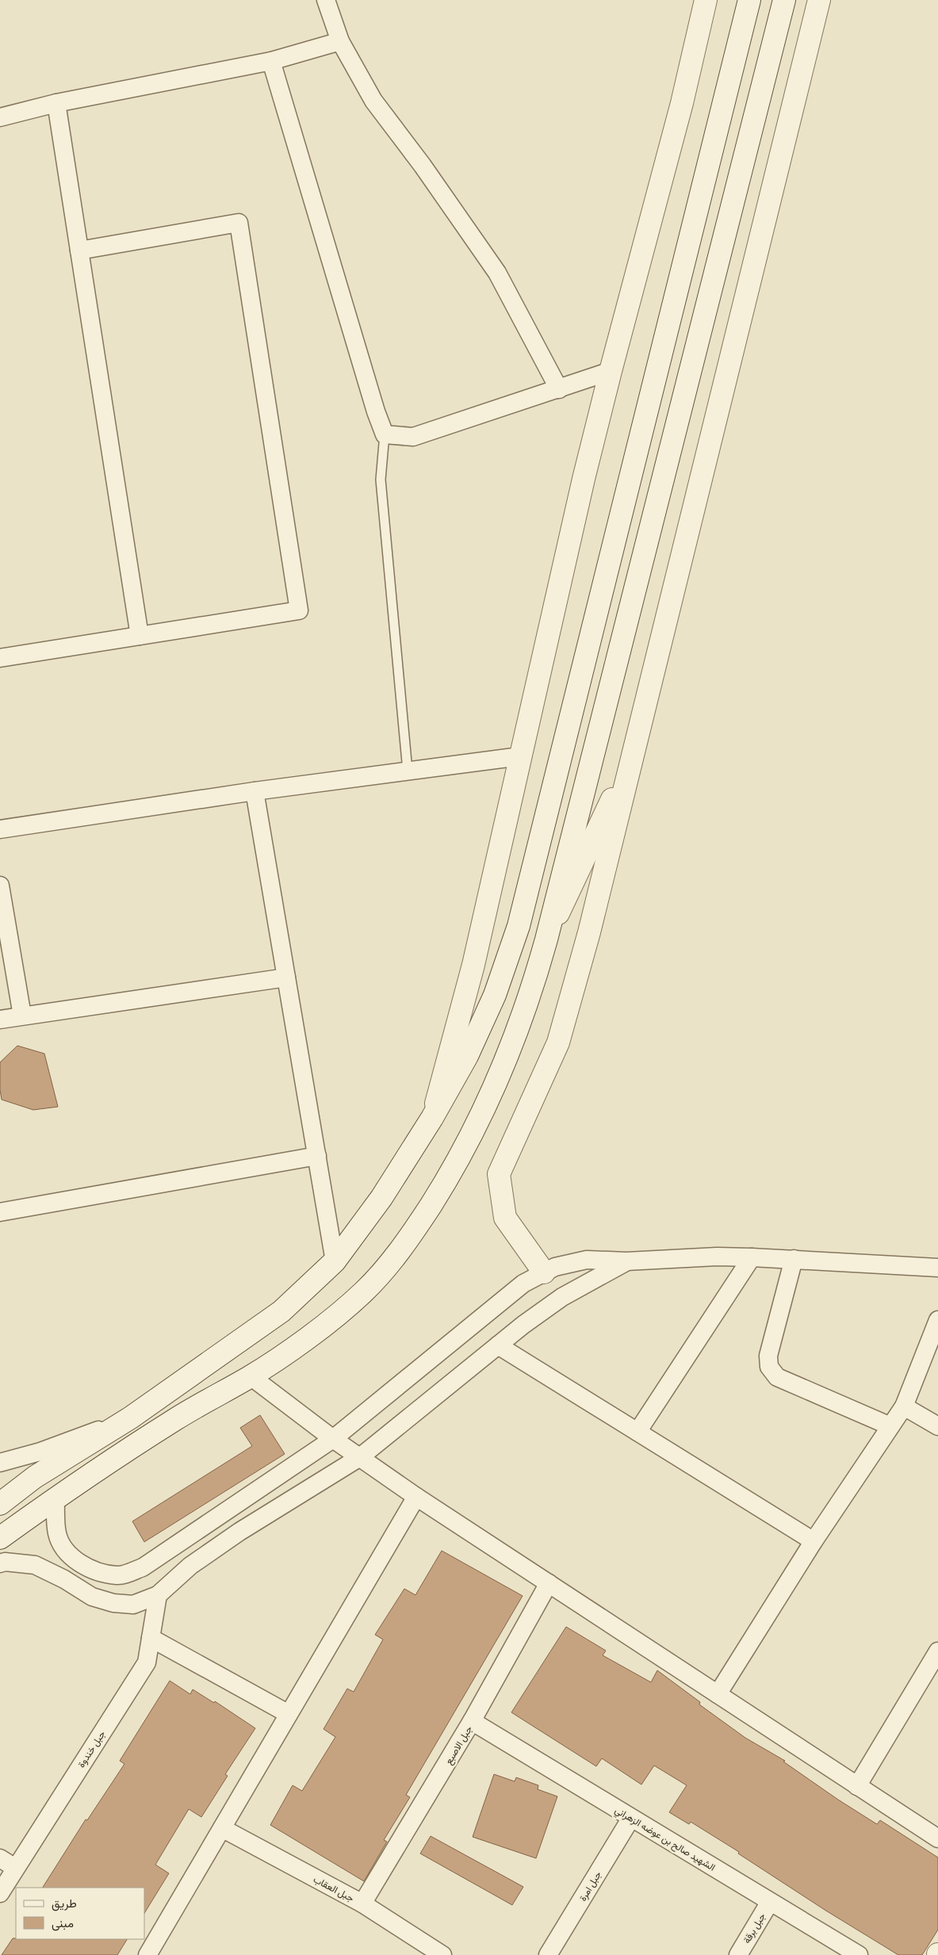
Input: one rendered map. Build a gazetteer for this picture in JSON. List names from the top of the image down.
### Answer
{
  "streets": {
    "street": [
      "جبل الاصبع",
      "جبل خندوة",
      "الشهيد صالح بن عوضه الزهراني",
      "جبل امرة",
      "جبل العقاب",
      "جبل برقة"
    ]
  },
  "crossings": [
    ["جبل الاصبع", "الشهيد صالح بن عوضه الزهراني"],
    ["جبل الاصبع", "جبل العقاب"],
    ["الشهيد صالح بن عوضه الزهراني", "جبل امرة"],
    ["الشهيد صالح بن عوضه الزهراني", "جبل برقة"]
  ],
  "legend": ["طريق", "مبنى"]
}
